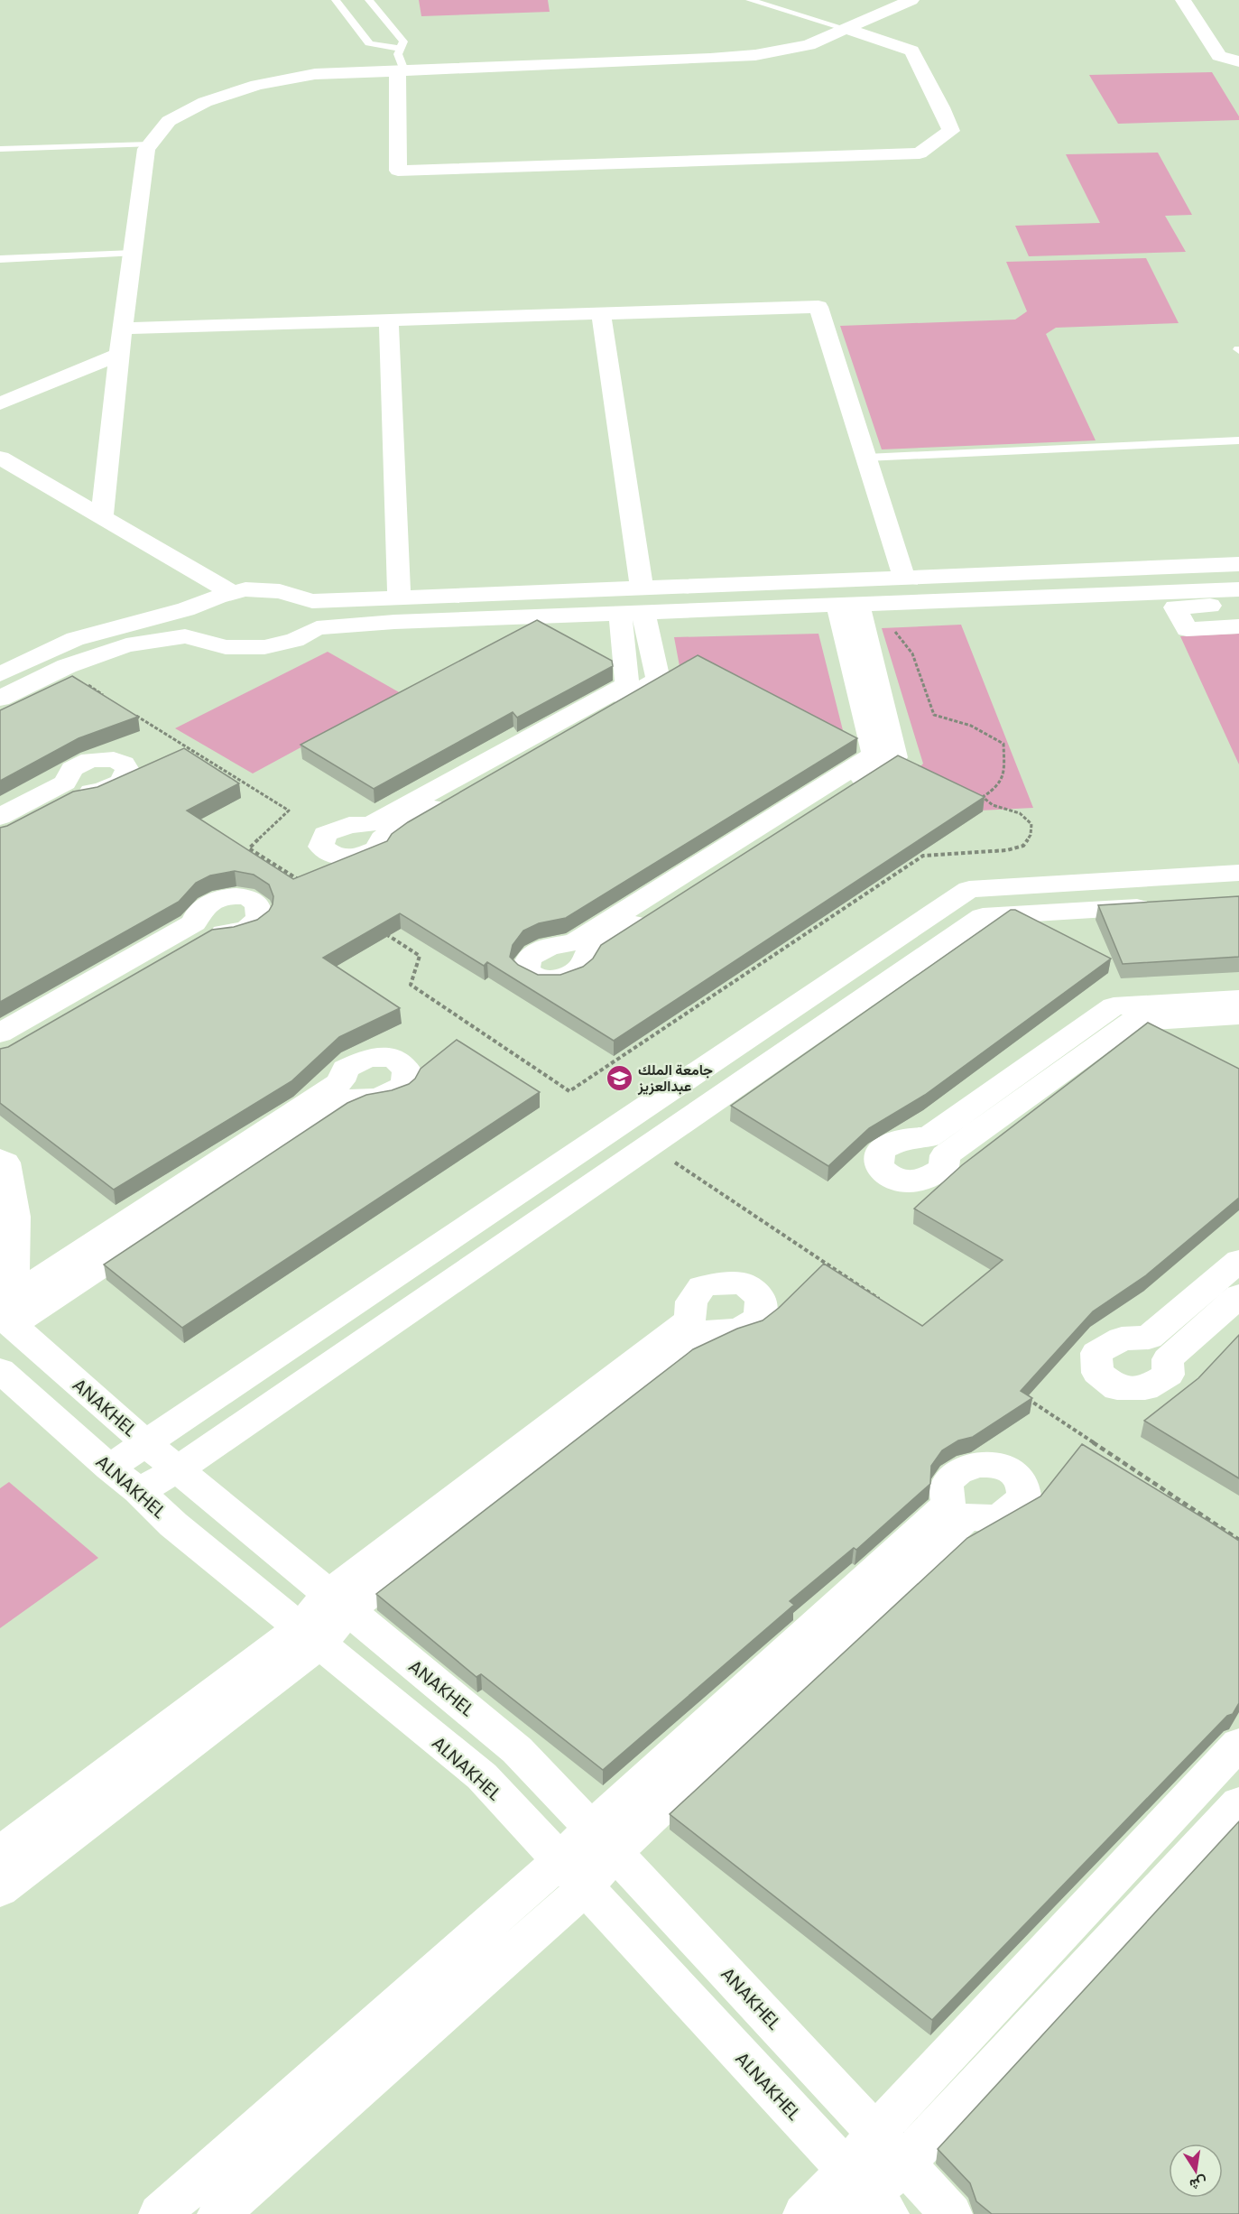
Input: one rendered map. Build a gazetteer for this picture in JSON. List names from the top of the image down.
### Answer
{
  "streets": {
    "street": ["ANAKHEL", "ALNAKHEL"]
  },
  "places": {
    "school or university": ["جامعة الملك عبدالعزيز"]
  },
  "north": "bottom"
}
